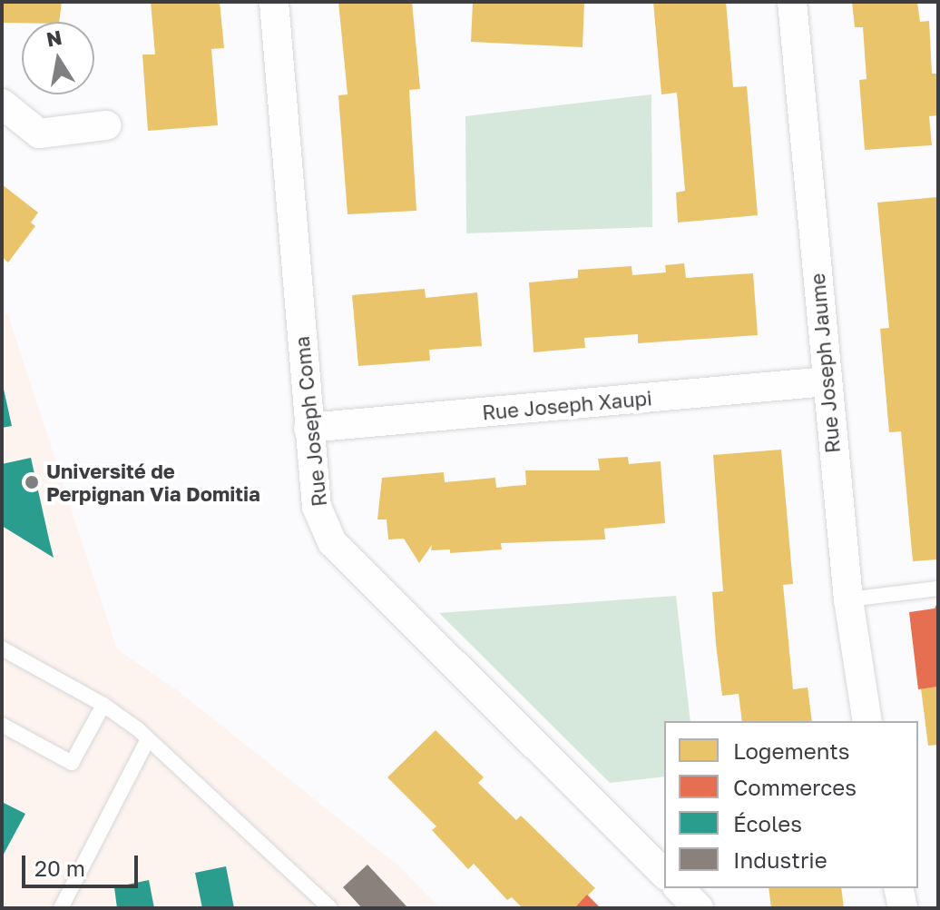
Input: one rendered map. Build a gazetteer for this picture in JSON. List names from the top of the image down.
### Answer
{
  "streets": {
    "street": ["Rue Joseph Jaume", "Rue Joseph Xaupi", "Rue Joseph Coma"]
  },
  "crossings": [
    ["Rue Joseph Jaume", "Rue Joseph Xaupi"],
    ["Rue Joseph Xaupi", "Rue Joseph Coma"]
  ],
  "places": ["Université de Perpignan Via Domitia"],
  "legend": [
    "Logements",
    "Commerces",
    "Écoles",
    "Industrie"
  ],
  "scale_bar": "20 m",
  "north": "top"
}
